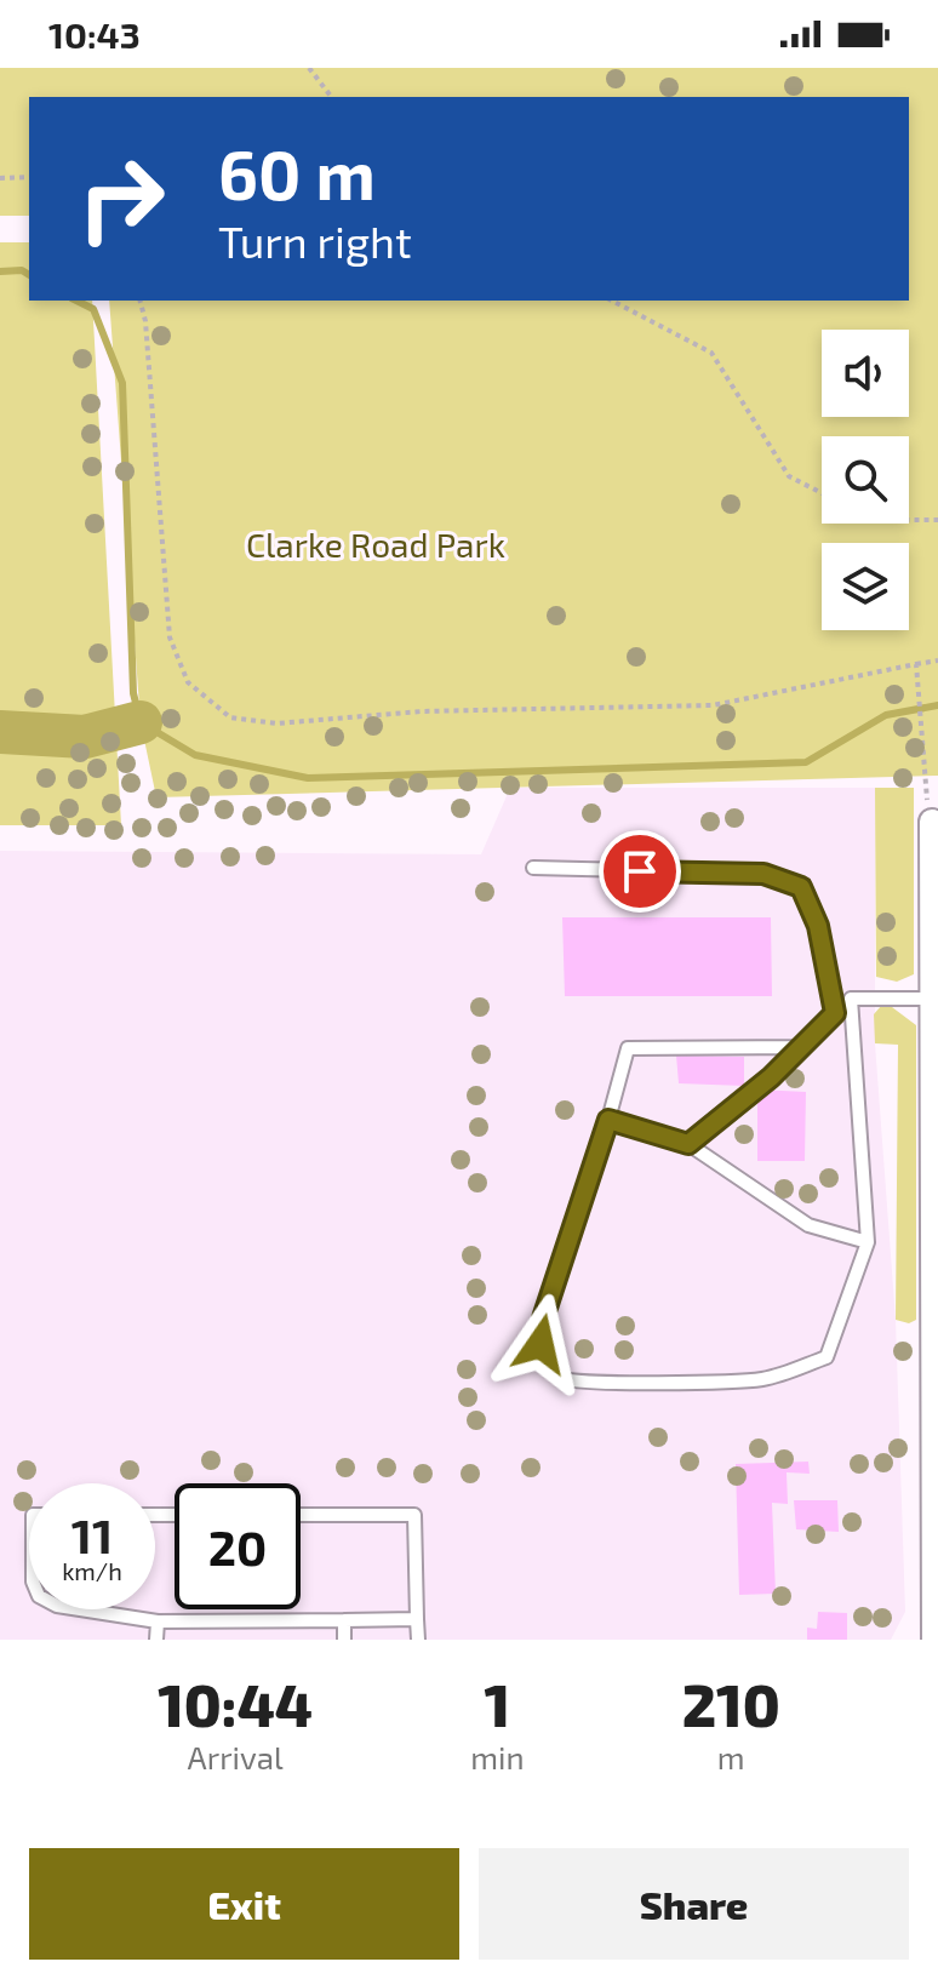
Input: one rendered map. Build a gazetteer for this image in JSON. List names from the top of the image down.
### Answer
{
  "parks": ["Clarke Road Park"],
  "page": {
    "status": "10:43",
    "turn": ["60 m", "Turn right"],
    "speed": "11 km/h",
    "limit": "20",
    "eta": [
      "10:44",
      "Arrival",
      "1",
      "min",
      "210",
      "m"
    ],
    "buttons": ["Exit", "Share"]
  }
}
